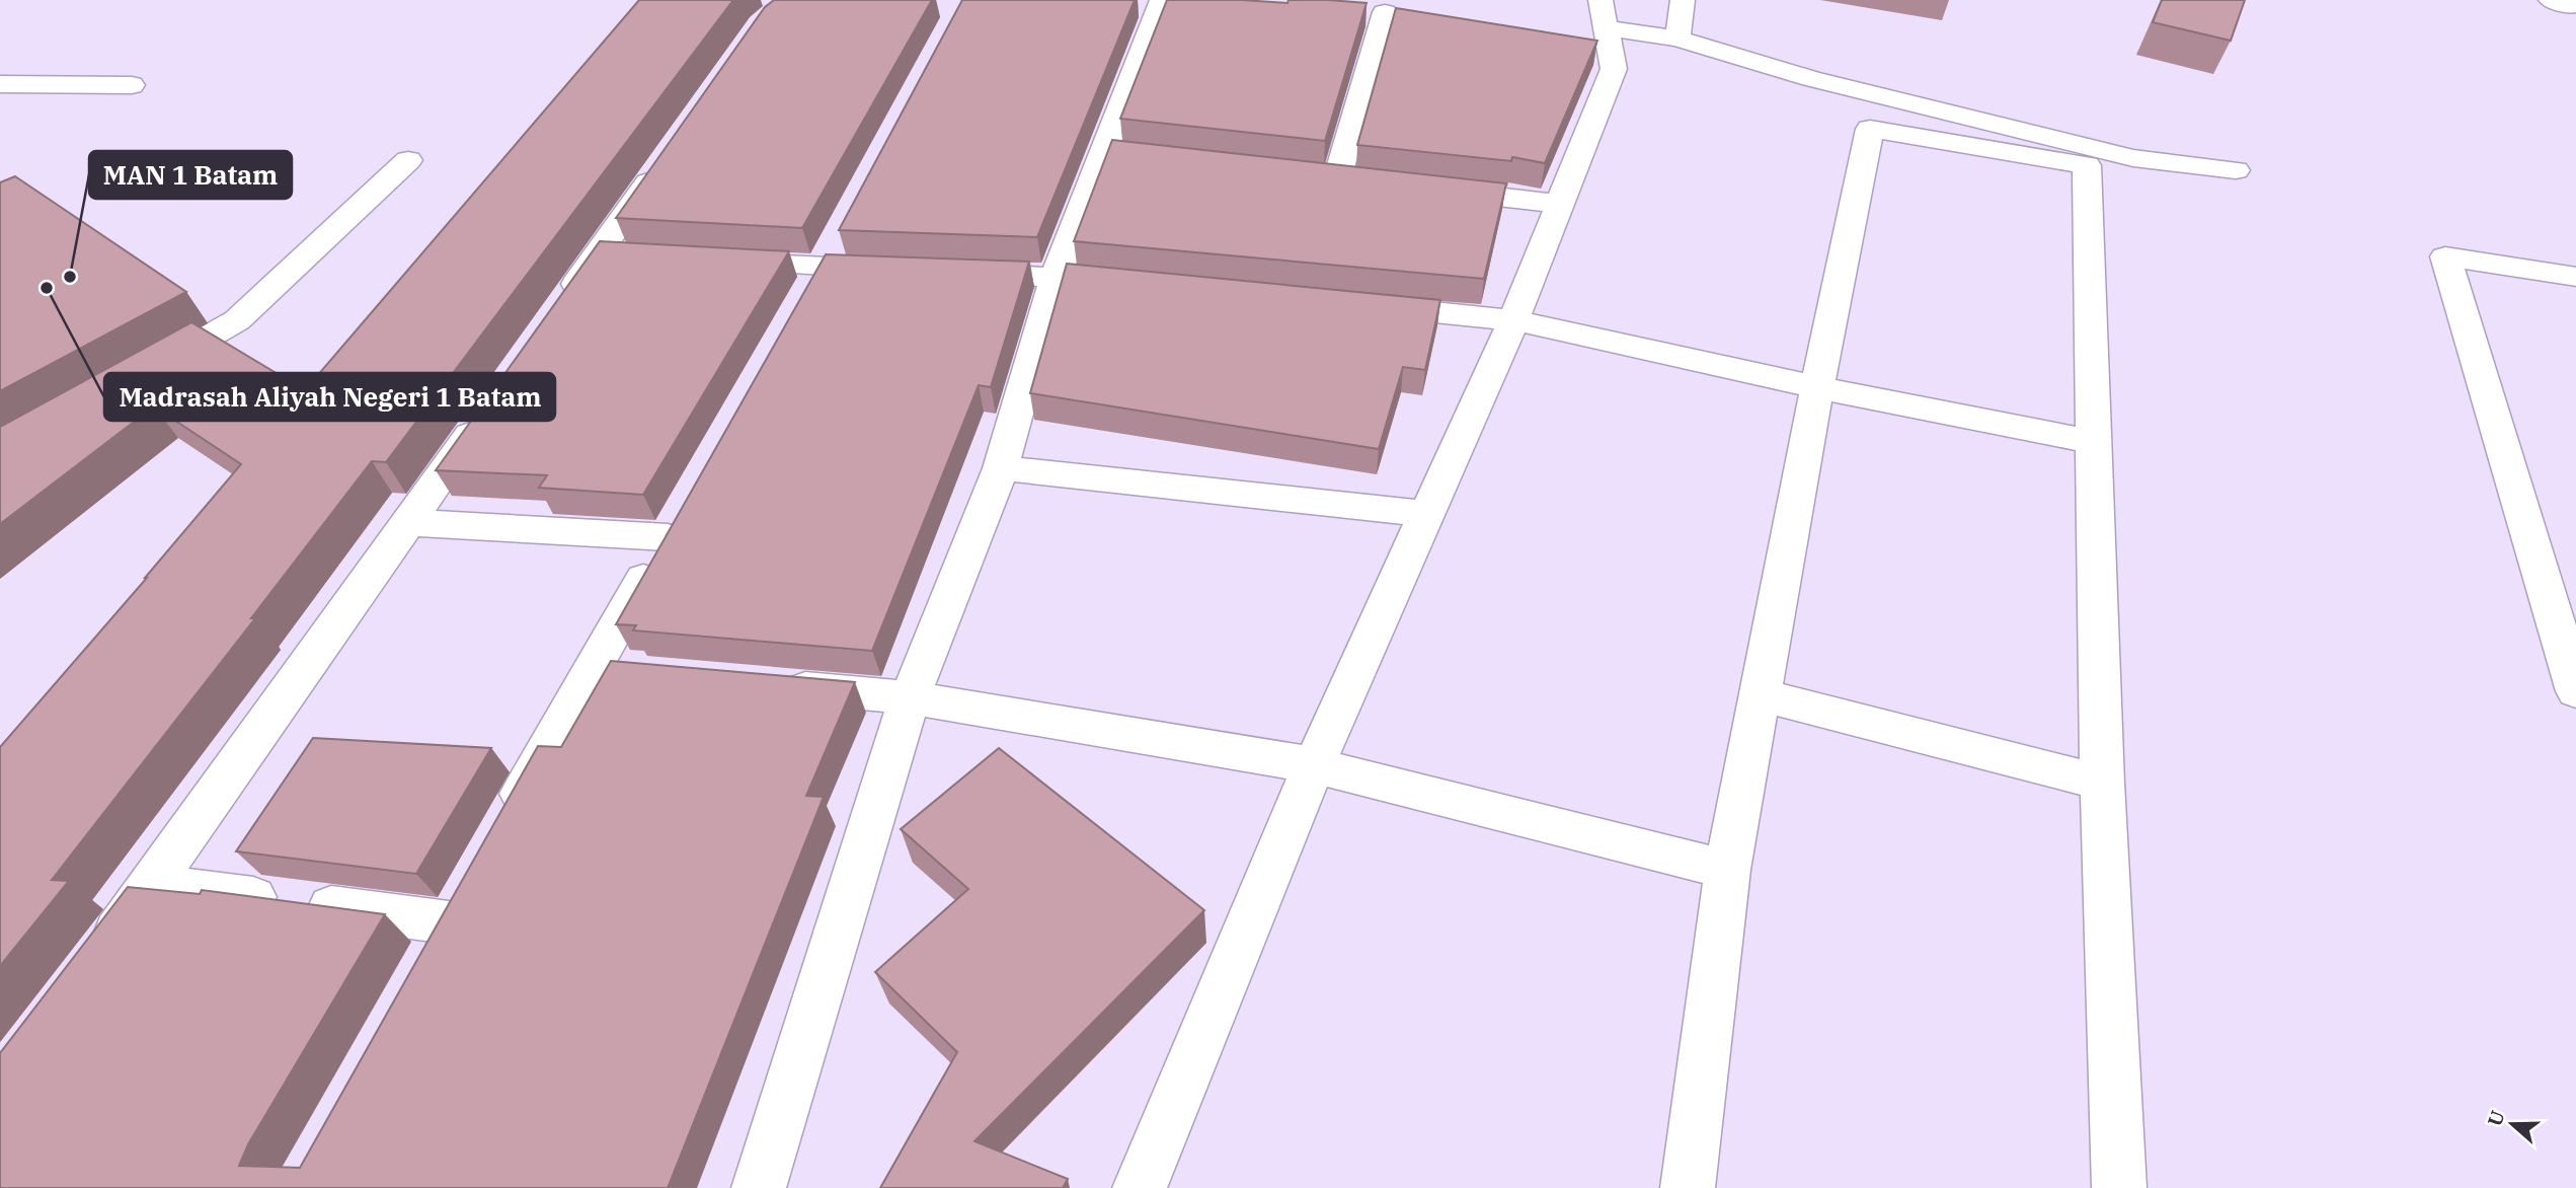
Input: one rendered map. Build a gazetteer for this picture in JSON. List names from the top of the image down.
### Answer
{
  "places": ["MAN 1 Batam", "Madrasah Aliyah Negeri 1 Batam"],
  "north": "left"
}
